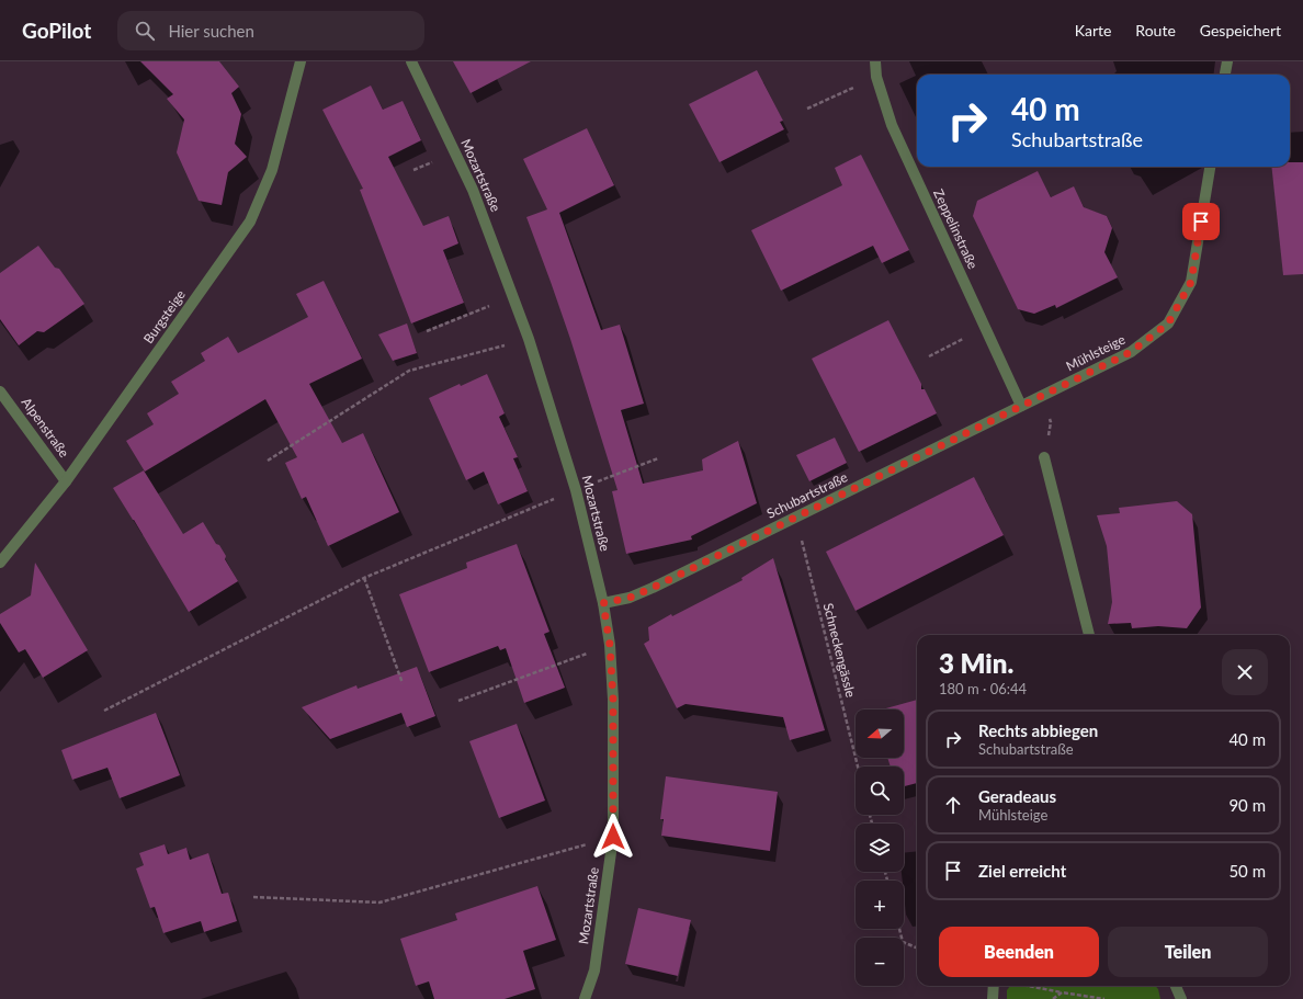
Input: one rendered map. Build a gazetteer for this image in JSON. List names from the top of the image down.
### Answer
{
  "streets": {
    "street": [
      "Mozartstraße",
      "Zeppelinstraße",
      "Burgsteige",
      "Mühlsteige",
      "Alpenstraße",
      "Schubartstraße"
    ],
    "path": ["Schneckengässle"]
  },
  "crossings": [
    ["Mozartstraße", "Schubartstraße"],
    ["Zeppelinstraße", "Mühlsteige"],
    ["Zeppelinstraße", "Schubartstraße"],
    ["Burgsteige", "Alpenstraße"],
    ["Mühlsteige", "Schubartstraße"],
    ["Schubartstraße", "Schneckengässle"]
  ],
  "north": "left",
  "page": {
    "header": "GoPilot",
    "search": "Hier suchen",
    "nav": ["Karte", "Route", "Gespeichert"],
    "turn": ["40 m", "Schubartstraße"],
    "heading": ["3 Min.", "180 m · 06:44"],
    "map_buttons": ["+", "−"],
    "list": [
      {
        "name": "Rechts abbiegen",
        "note": "Schubartstraße",
        "value": "40 m"
      },
      {
        "name": "Geradeaus",
        "note": "Mühlsteige",
        "value": "90 m"
      },
      {
        "name": "Ziel erreicht",
        "value": "50 m"
      }
    ],
    "buttons": ["Beenden", "Teilen"]
  }
}
